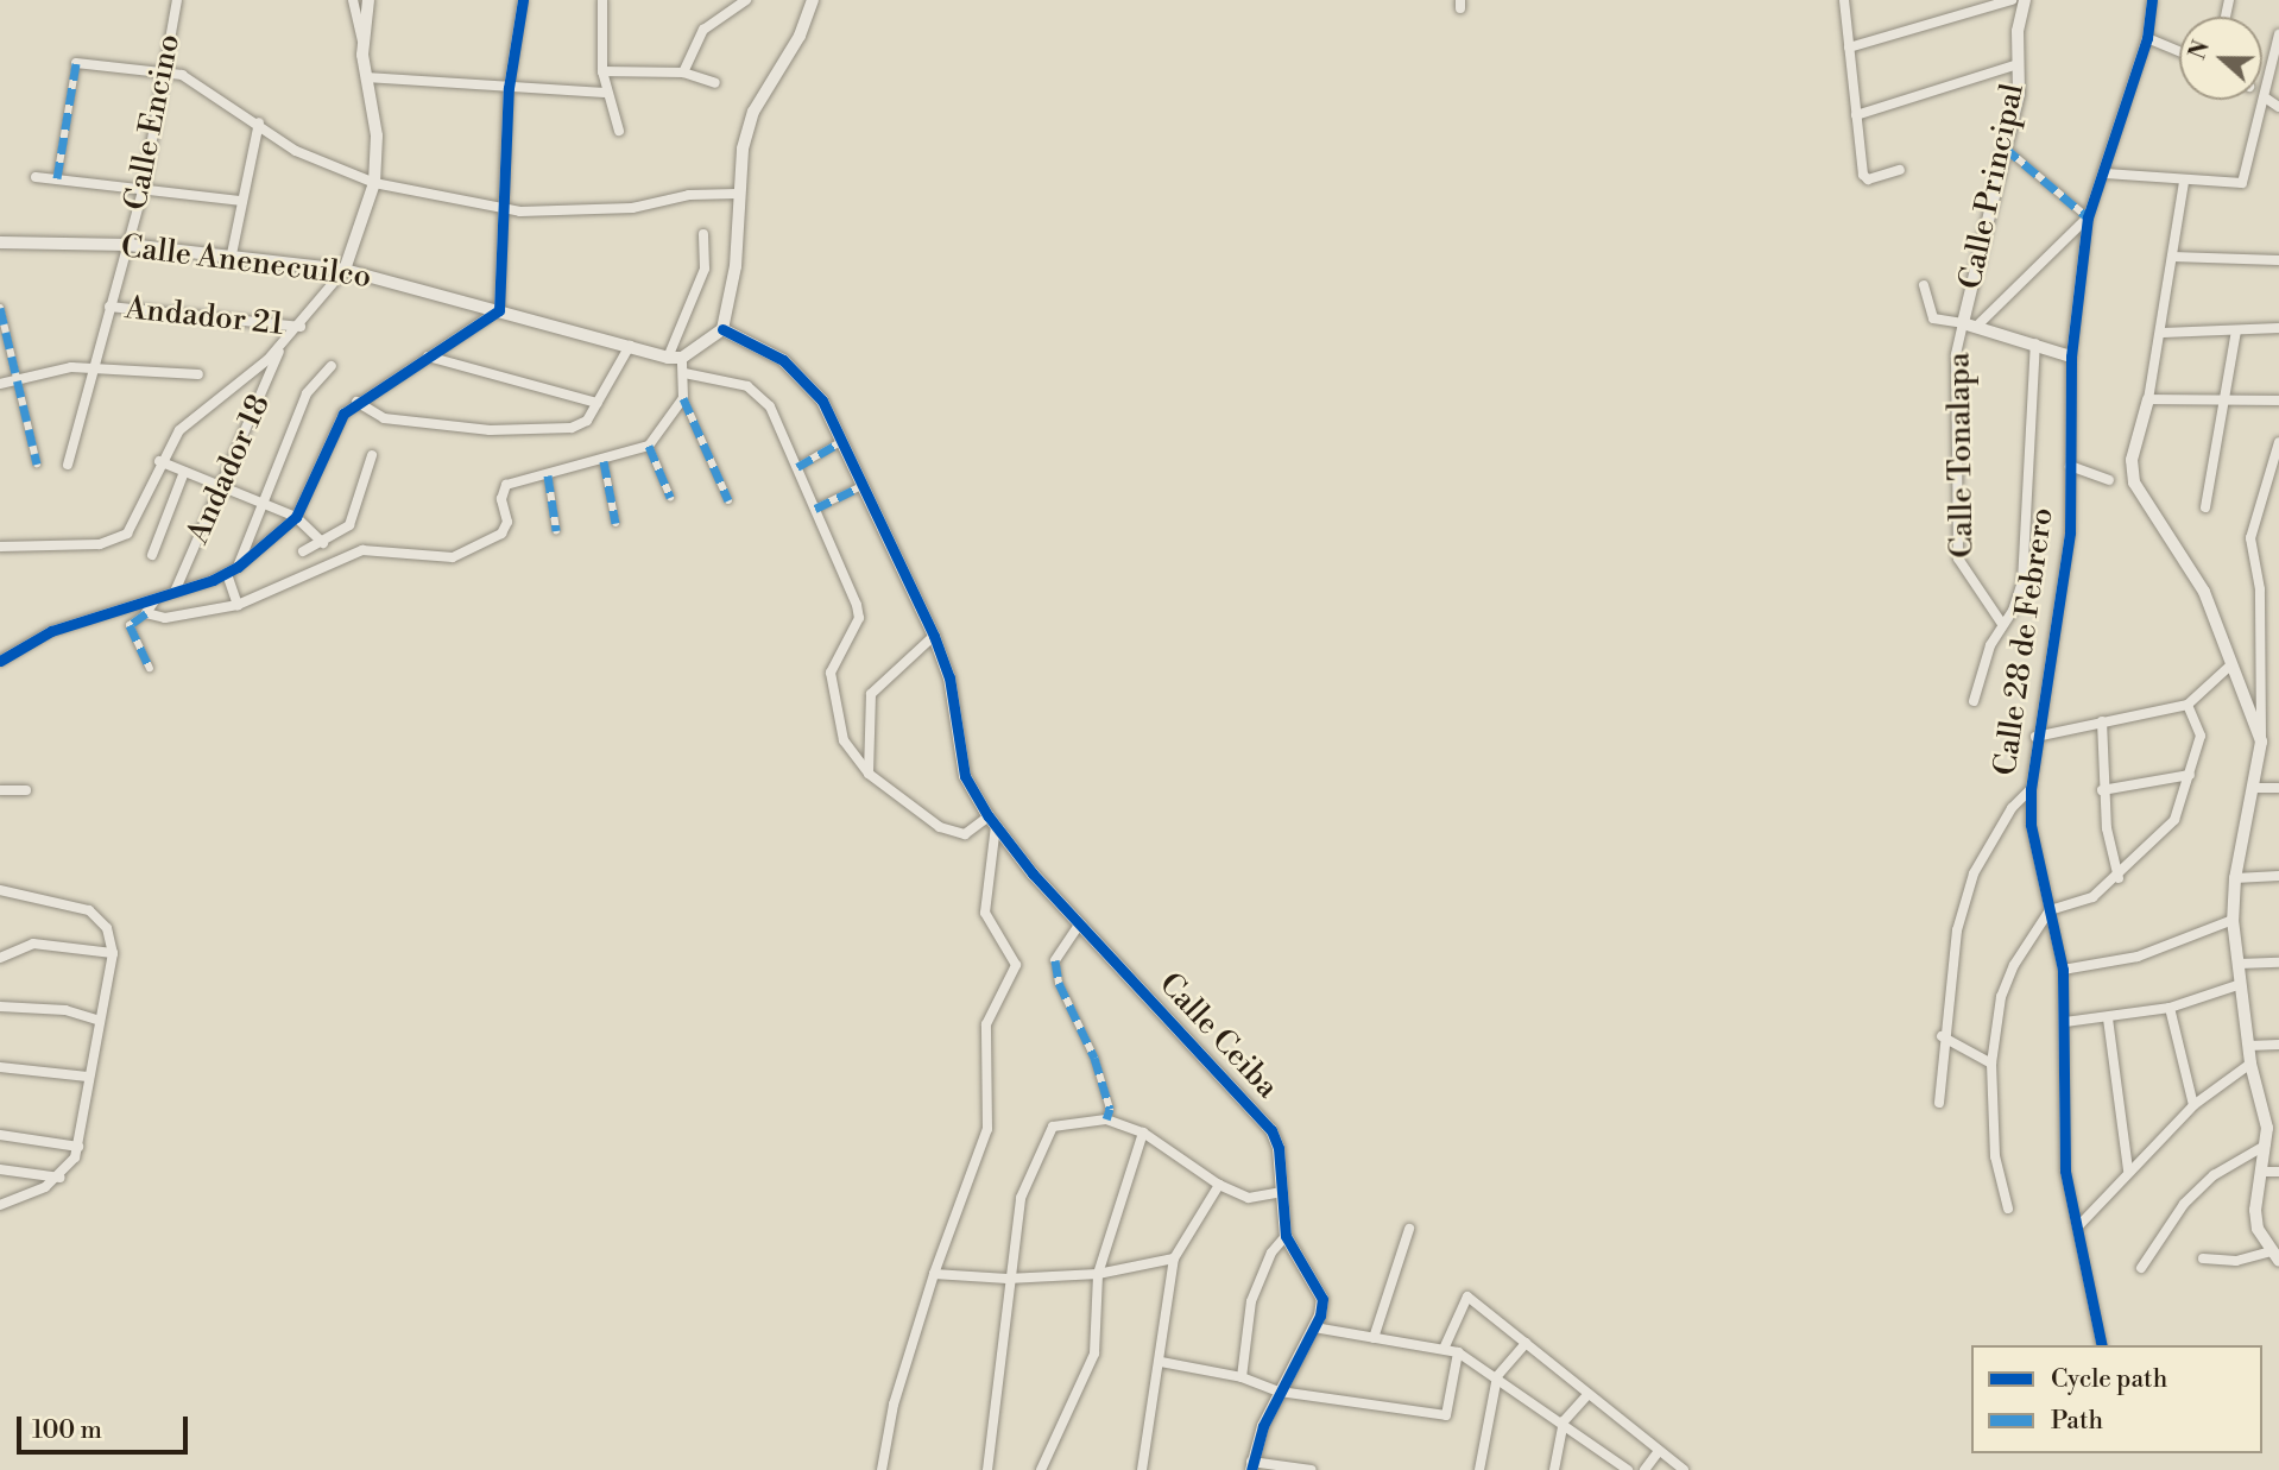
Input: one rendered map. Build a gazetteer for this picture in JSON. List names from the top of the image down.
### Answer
{
  "streets": {
    "street": [
      "Calle Encino",
      "Calle Principal",
      "Calle Anenecuilco",
      "Andador 21",
      "Calle Tonalapa",
      "Andador 18",
      "Calle 28 de Febrero",
      "Calle Ceiba"
    ]
  },
  "crossings": [
    ["Calle Encino", "Calle Anenecuilco"],
    ["Calle Encino", "Andador 21"],
    ["Calle Principal", "Calle Tonalapa"]
  ],
  "legend": ["Cycle path", "Path"],
  "scale_bar": "100 m",
  "north": "left"
}
